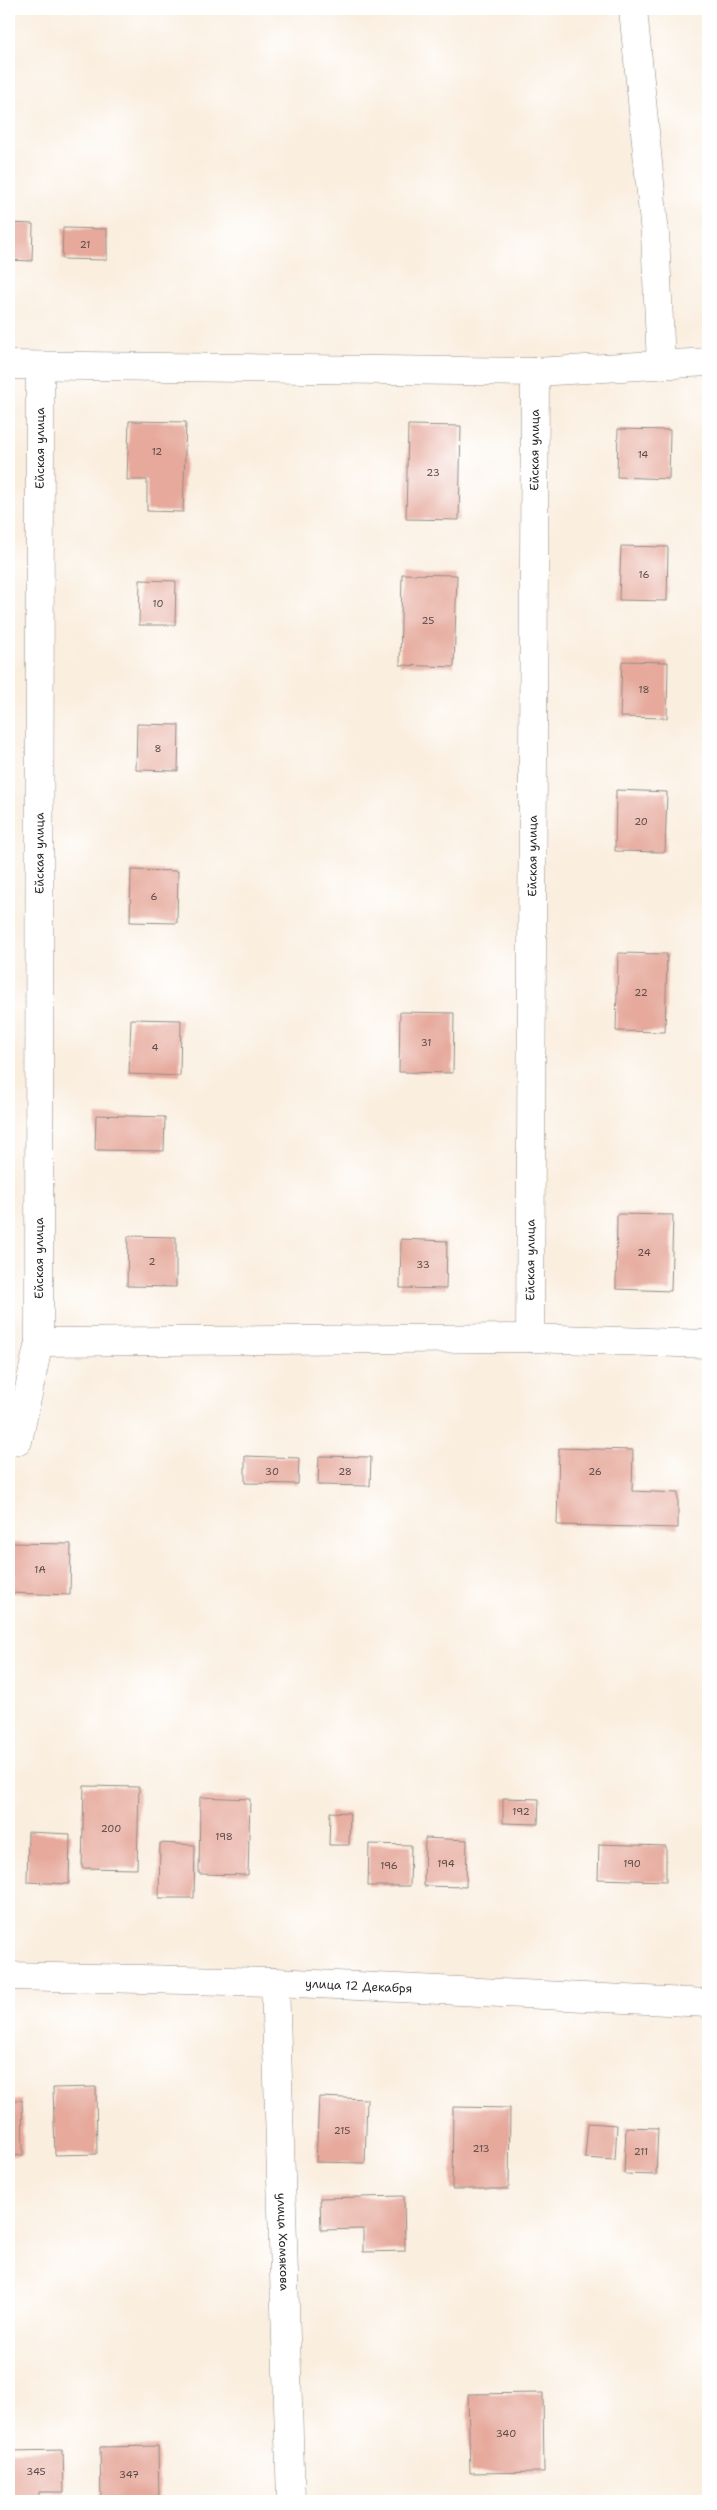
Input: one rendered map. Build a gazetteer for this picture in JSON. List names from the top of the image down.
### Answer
{
  "streets": {
    "street": ["Ейская улица", "улица 12 Декабря", "улица Хомякова"]
  },
  "crossings": [
    ["улица 12 Декабря", "улица Хомякова"]
  ],
  "house_numbers": [
    "21",
    "12",
    "14",
    "23",
    "16",
    "10",
    "25",
    "18",
    "8",
    "20",
    "6",
    "22",
    "31",
    "4",
    "24",
    "2",
    "33",
    "30",
    "28",
    "26",
    "1А",
    "192",
    "200",
    "198",
    "194",
    "190",
    "196",
    "215",
    "213",
    "211",
    "340",
    "345",
    "347"
  ]
}
